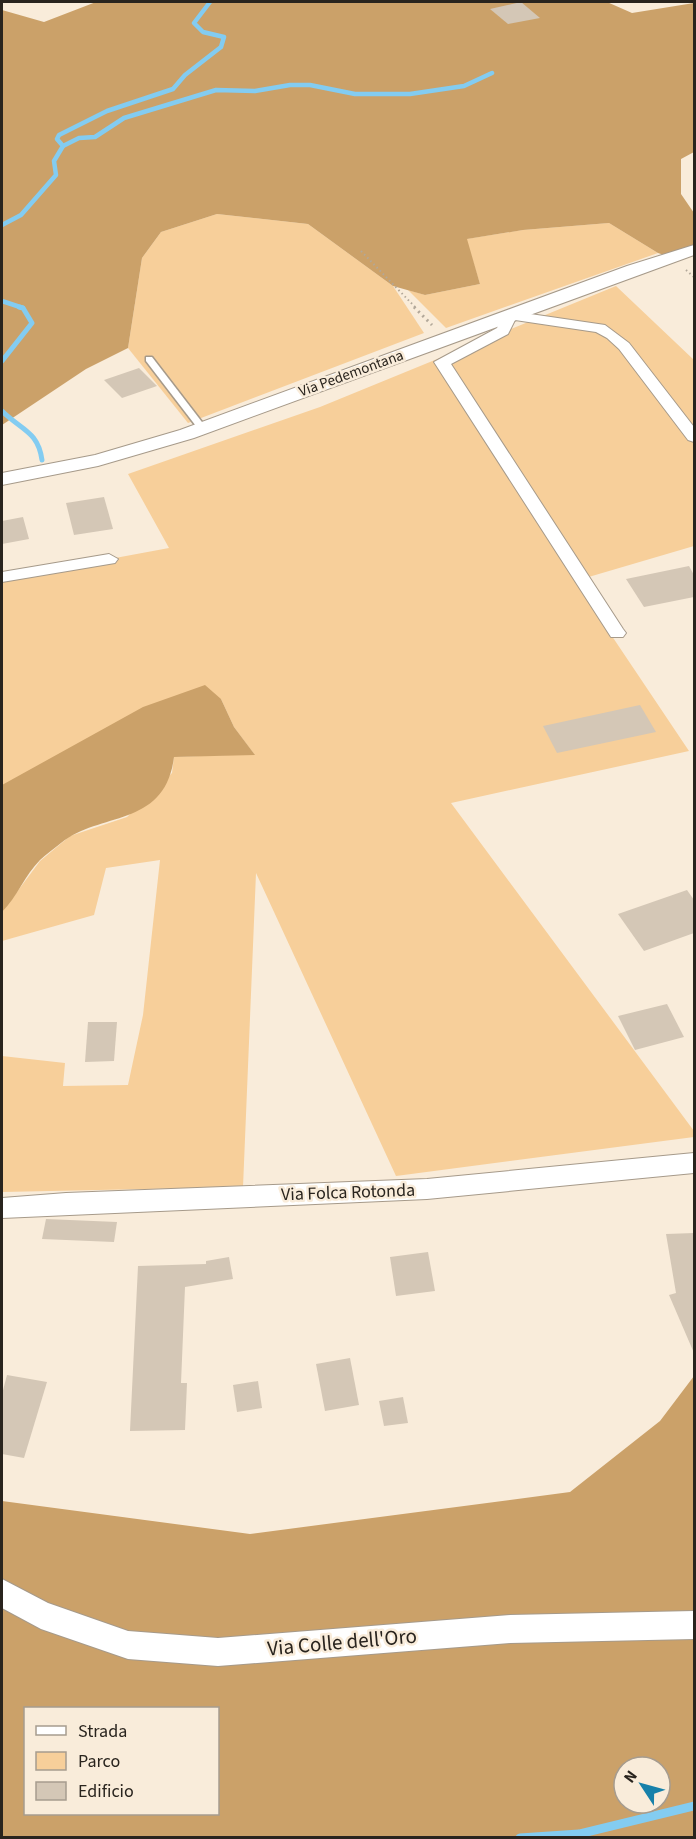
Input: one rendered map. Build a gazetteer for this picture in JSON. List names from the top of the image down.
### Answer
{
  "streets": {
    "street": ["Via Pedemontana", "Via Folca Rotonda", "Via Colle dell'Oro"]
  },
  "legend": ["Strada", "Parco", "Edificio"],
  "north": "top left"
}
